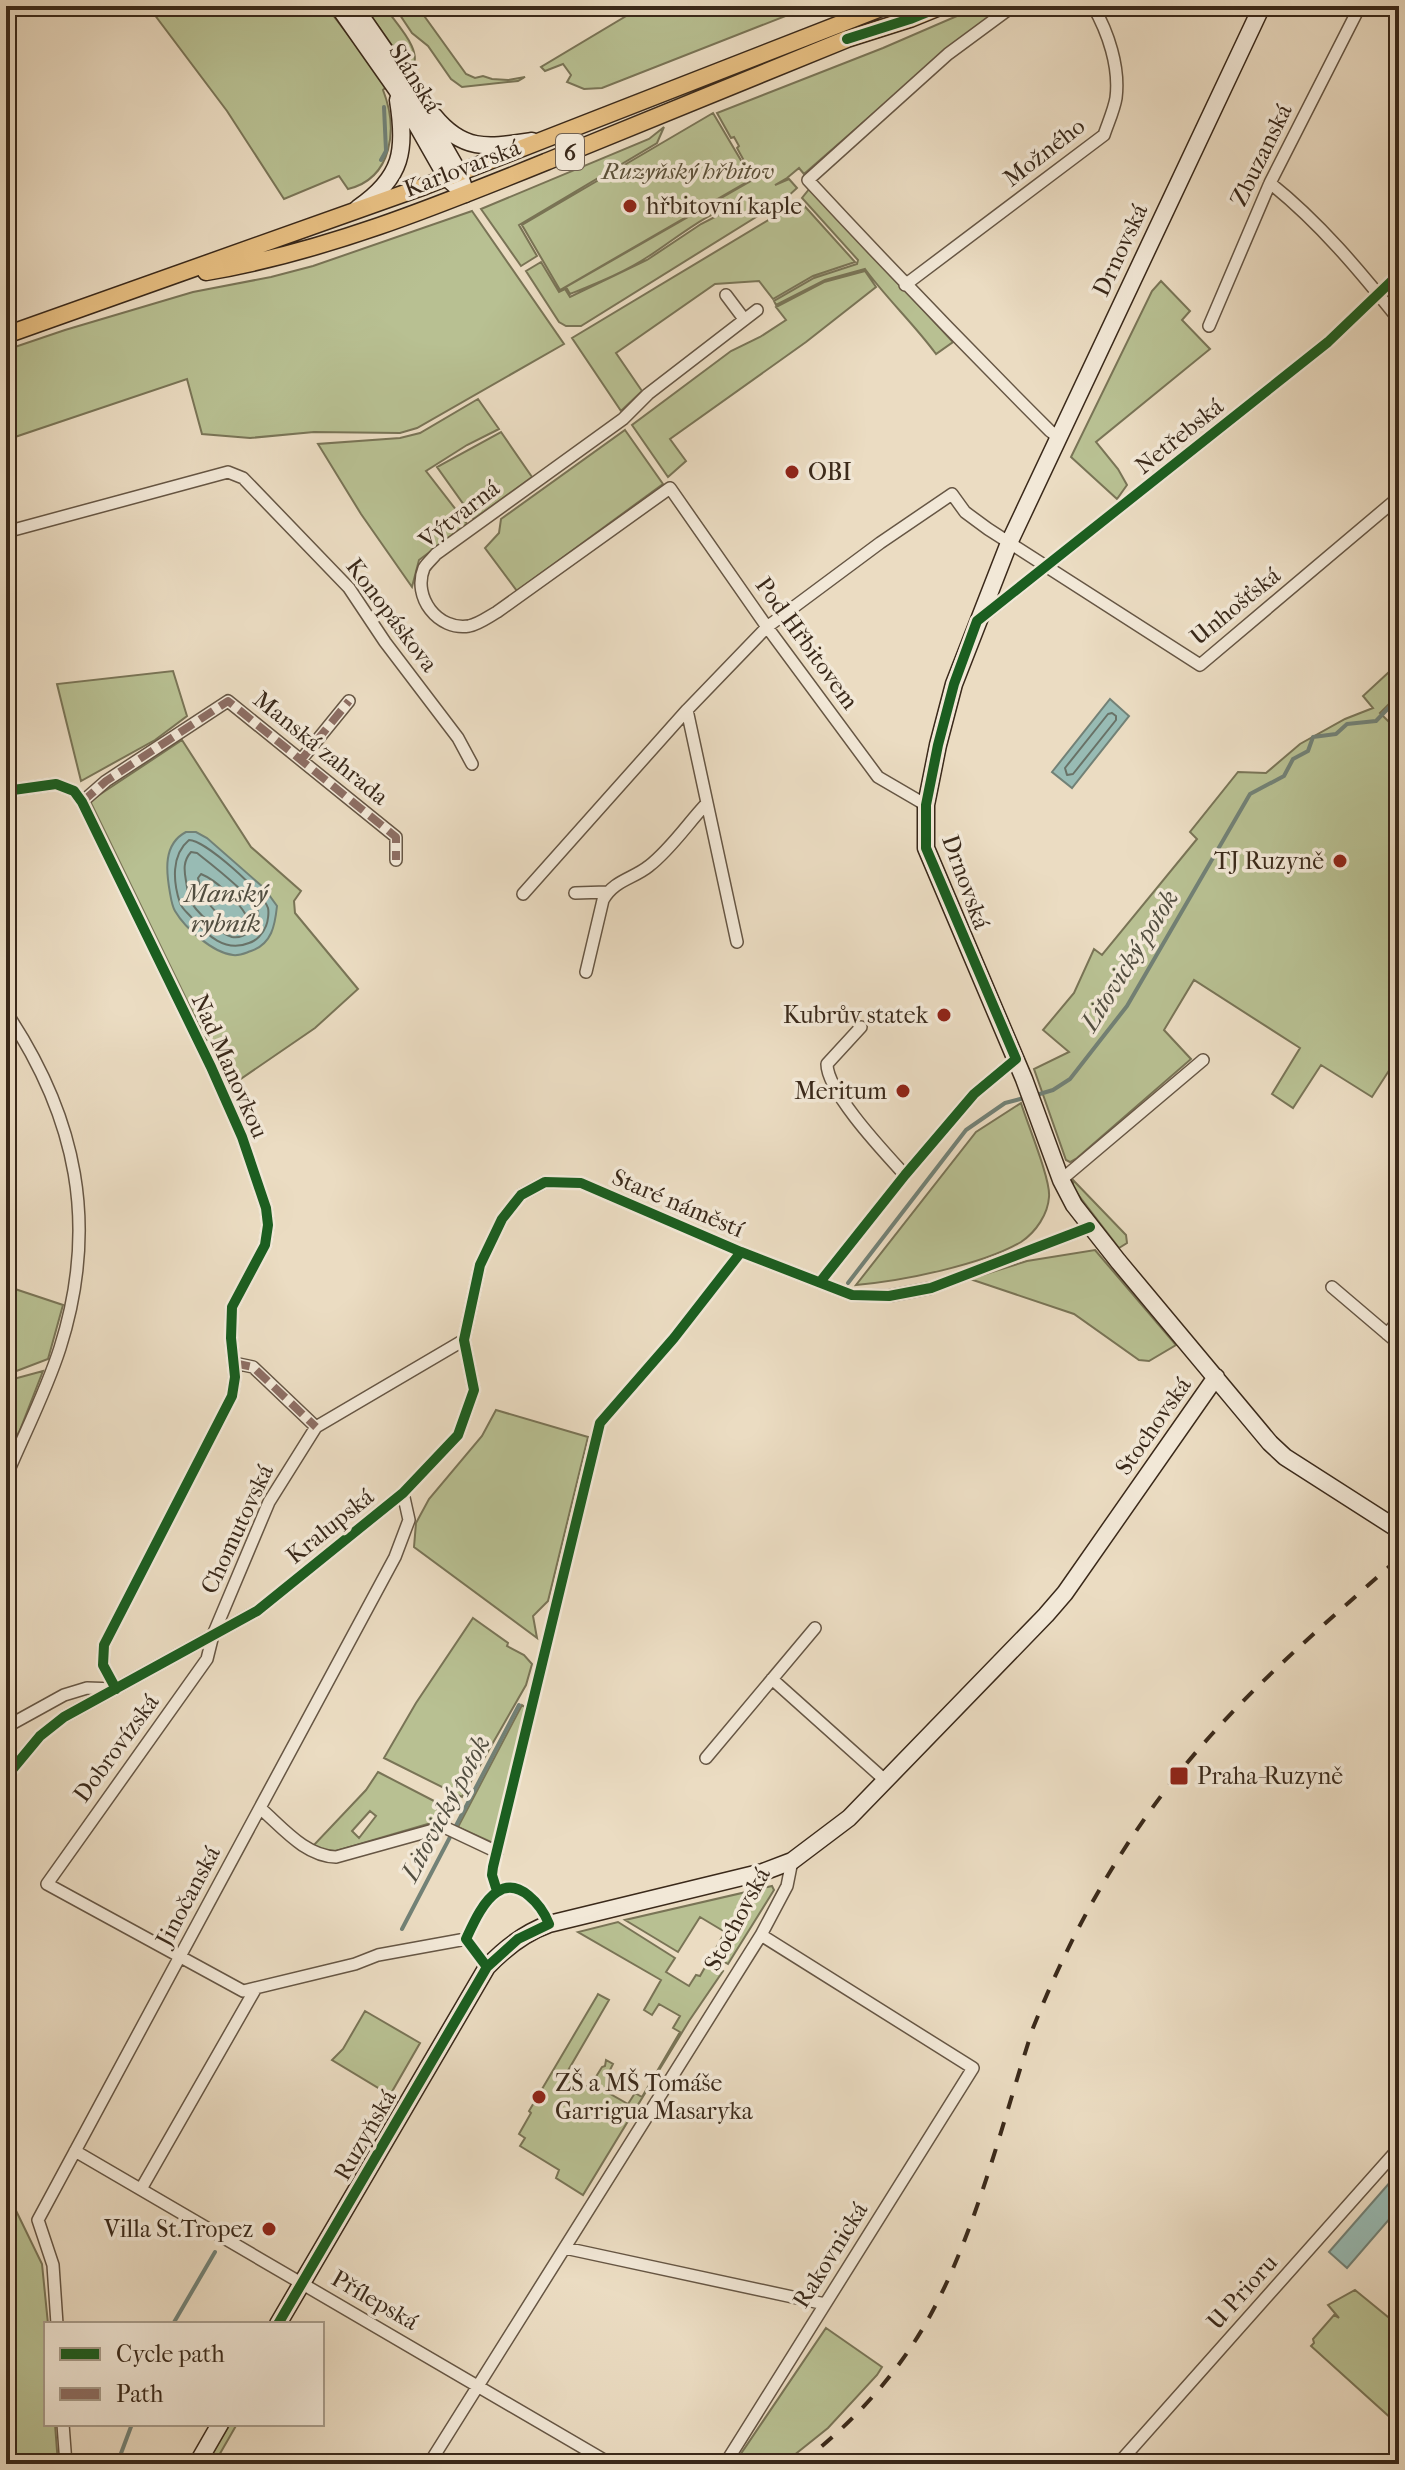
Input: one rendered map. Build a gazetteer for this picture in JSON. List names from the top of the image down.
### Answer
{
  "streets": {
    "main road": [
      "Slánská",
      "6",
      "Karlovarská",
      "Drnovská",
      "Stochovská",
      "Ruzyňská"
    ],
    "street": [
      "Možného",
      "Zbuzanská",
      "Netřebská",
      "Výtvarná",
      "Unhošťská",
      "Konopáskova",
      "Pod Hřbitovem",
      "Manská zahrada",
      "Nad Manovkou",
      "Staré náměstí",
      "Kralupská",
      "Chomutovská",
      "Dobrovízská",
      "Jinočanská",
      "Rakovnická",
      "U Prioru",
      "Přílepská"
    ]
  },
  "crossings": [
    ["Slánská", "Karlovarská"],
    ["Drnovská", "Netřebská"],
    ["Drnovská", "Pod Hřbitovem"],
    ["Drnovská", "Staré náměstí"],
    ["Drnovská", "Stochovská"],
    ["Netřebská", "Unhošťská"],
    ["Výtvarná", "Pod Hřbitovem"],
    ["Manská zahrada", "Nad Manovkou"],
    ["Nad Manovkou", "Kralupská"],
    ["Staré náměstí", "Kralupská"],
    ["Stochovská", "Ruzyňská"],
    ["Stochovská", "Rakovnická"],
    ["Stochovská", "Přílepská"],
    ["Kralupská", "Chomutovská"],
    ["Kralupská", "Dobrovízská"],
    ["Kralupská", "Jinočanská"],
    ["Chomutovská", "Dobrovízská"],
    ["Dobrovízská", "Jinočanská"],
    ["Jinočanská", "Přílepská"],
    ["Ruzyňská", "Přílepská"]
  ],
  "water": ["Manský rybník", "Litovický potok"],
  "parks": ["Ruzyňský hřbitov"],
  "places": {
    "other": [
      "hřbitovní kaple",
      "OBI",
      "TJ Ruzyně",
      "Kubrův statek",
      "Meritum",
      "ZŠ a MŠ Tomáše Garrigua Masaryka",
      "Villa St.Tropez"
    ],
    "transit": ["Praha-Ruzyně"]
  },
  "legend": ["Cycle path", "Path"]
}
